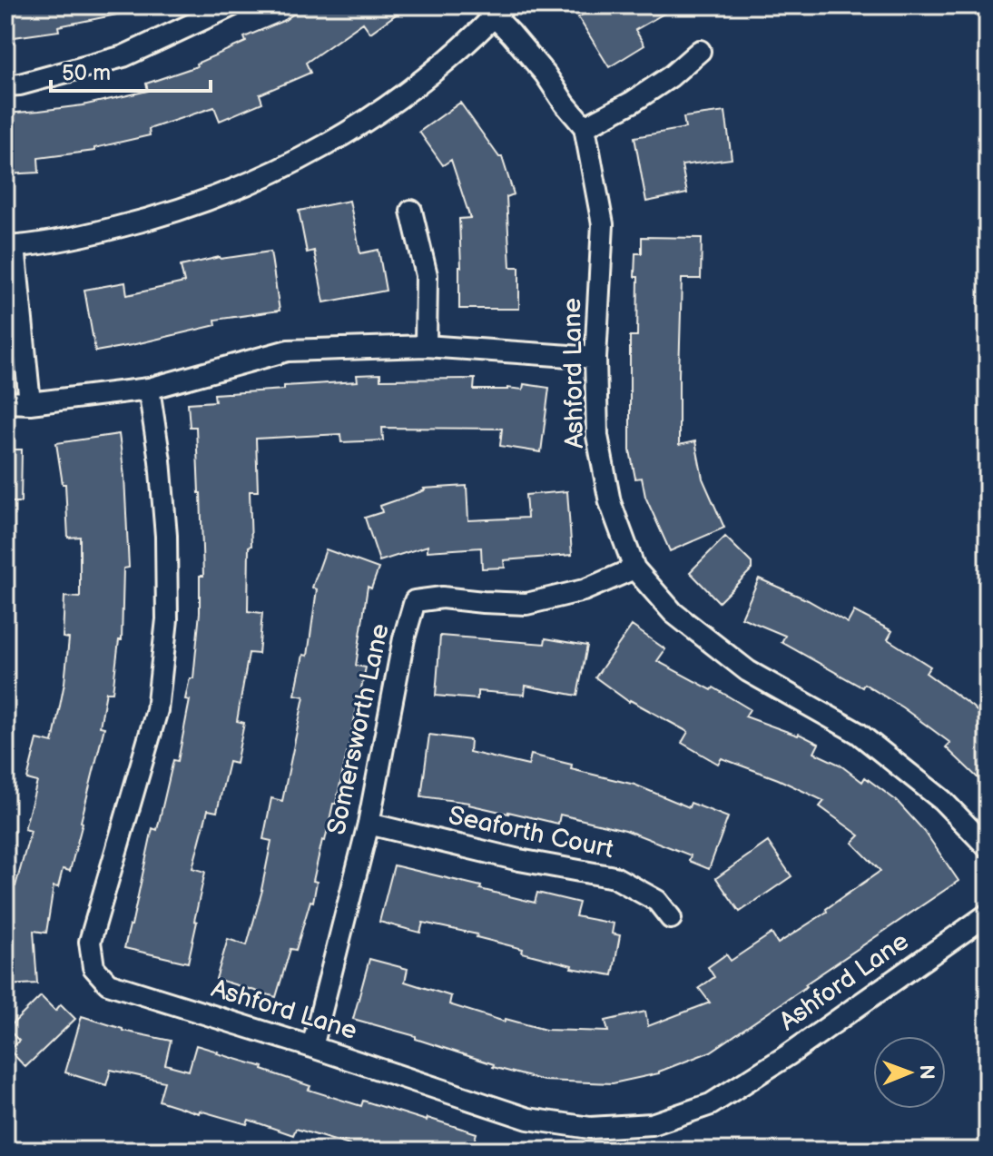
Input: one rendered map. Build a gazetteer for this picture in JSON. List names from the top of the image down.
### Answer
{
  "streets": {
    "street": ["Ashford Lane", "Somersworth Lane", "Seaforth Court"]
  },
  "crossings": [
    ["Ashford Lane", "Somersworth Lane"],
    ["Somersworth Lane", "Seaforth Court"]
  ],
  "scale_bar": "50 m",
  "north": "right"
}
